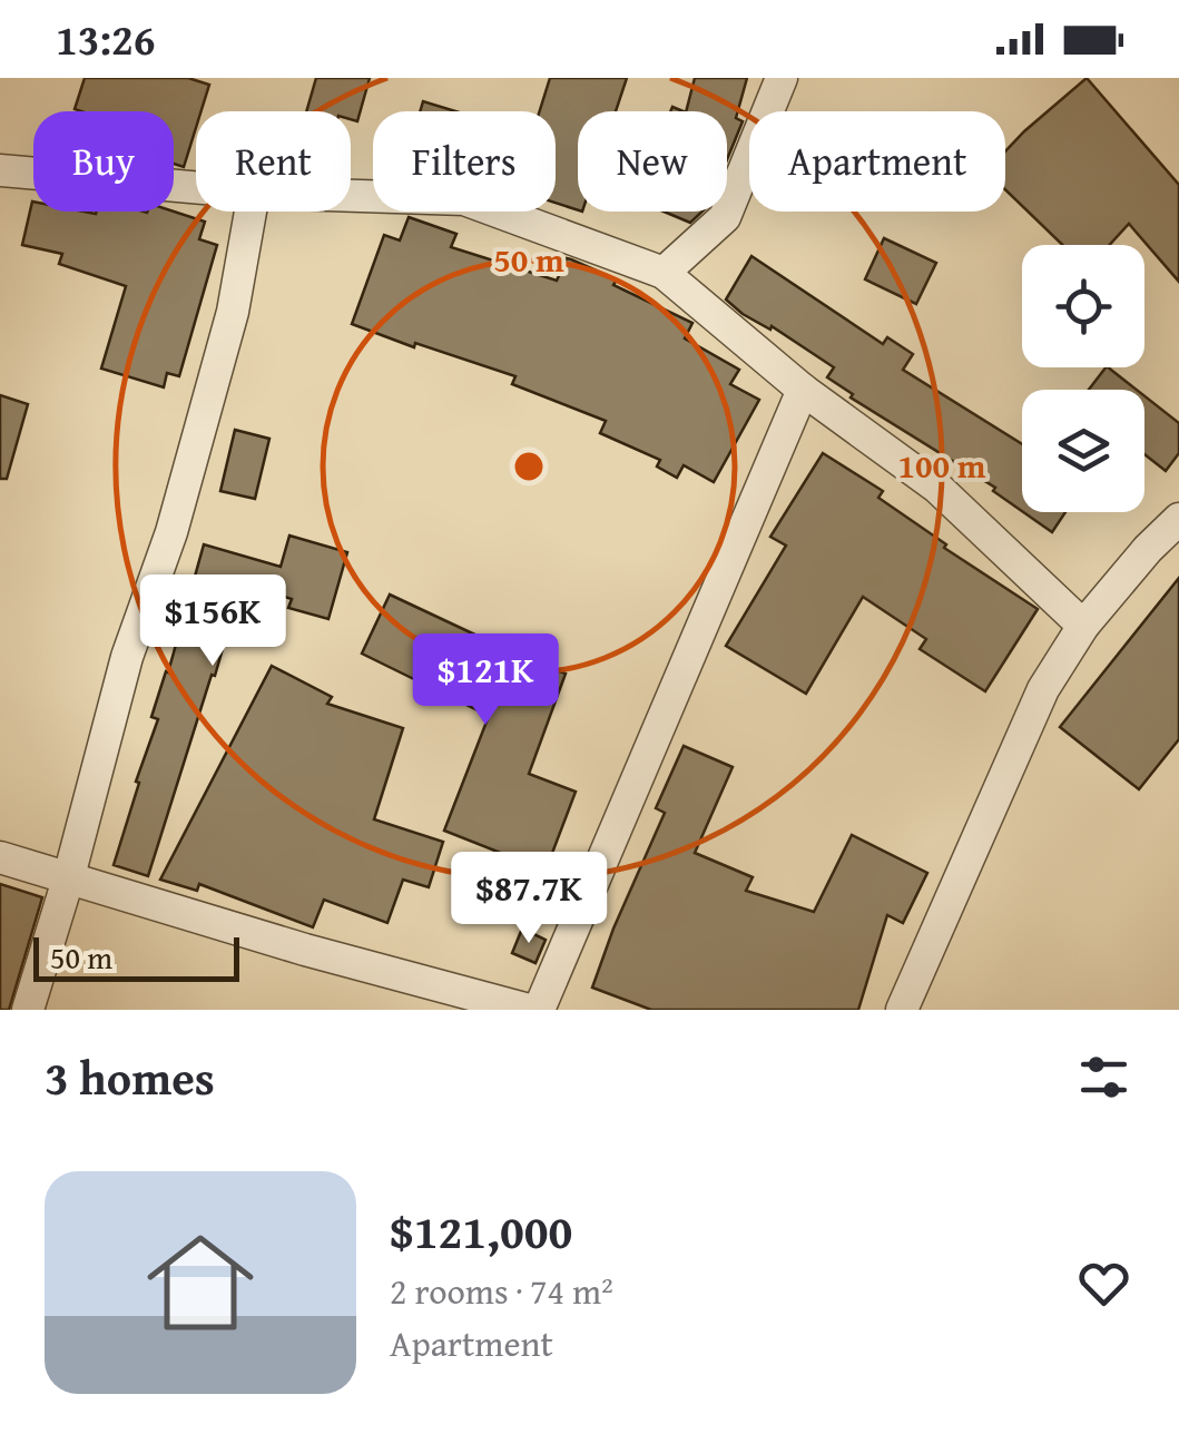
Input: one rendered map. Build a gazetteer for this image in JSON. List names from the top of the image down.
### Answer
{
  "scale_bar": "50 m",
  "page": {
    "status": "13:26",
    "chip": [
      "Buy",
      "Rent",
      "Filters",
      "New",
      "Apartment"
    ],
    "price": ["$156K", "$121K", "$87.7K"],
    "scale": "50 m",
    "heading": "3 homes",
    "list": [
      {
        "name": "$121,000",
        "note": "2 rooms · 74 m² · Apartment"
      }
    ]
  },
  "rings": ["50 m", "100 m"]
}
